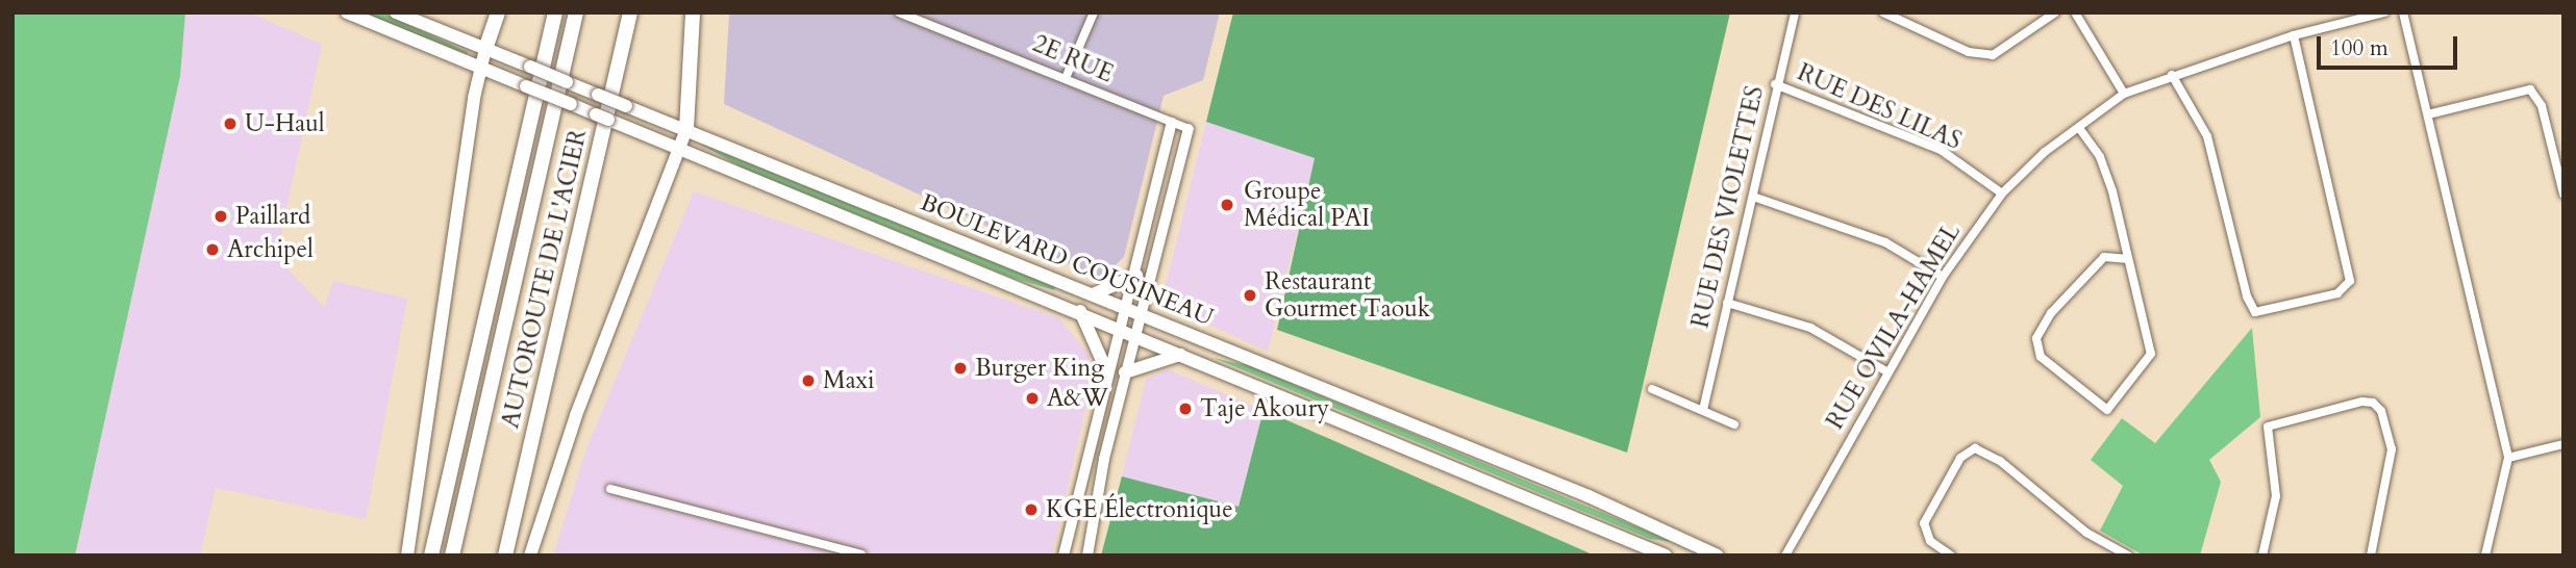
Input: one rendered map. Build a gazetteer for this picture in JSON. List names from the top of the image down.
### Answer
{
  "streets": {
    "highway": ["AUTOROUTE DE L'ACIER"],
    "main road": ["BOULEVARD COUSINEAU"],
    "street": [
      "2E RUE",
      "RUE DES LILAS",
      "RUE DES VIOLETTES",
      "RUE OVILA-HAMEL"
    ]
  },
  "crossings": [
    ["RUE DES LILAS", "RUE DES VIOLETTES"],
    ["RUE DES LILAS", "RUE OVILA-HAMEL"]
  ],
  "places": [
    "U-Haul",
    "Groupe Médical PAI",
    "Paillard",
    "Archipel",
    "Restaurant Gourmet Taouk",
    "Burger King",
    "Maxi",
    "A&W",
    "Taje Akoury",
    "KGE Électronique"
  ],
  "scale_bar": "100 m"
}
